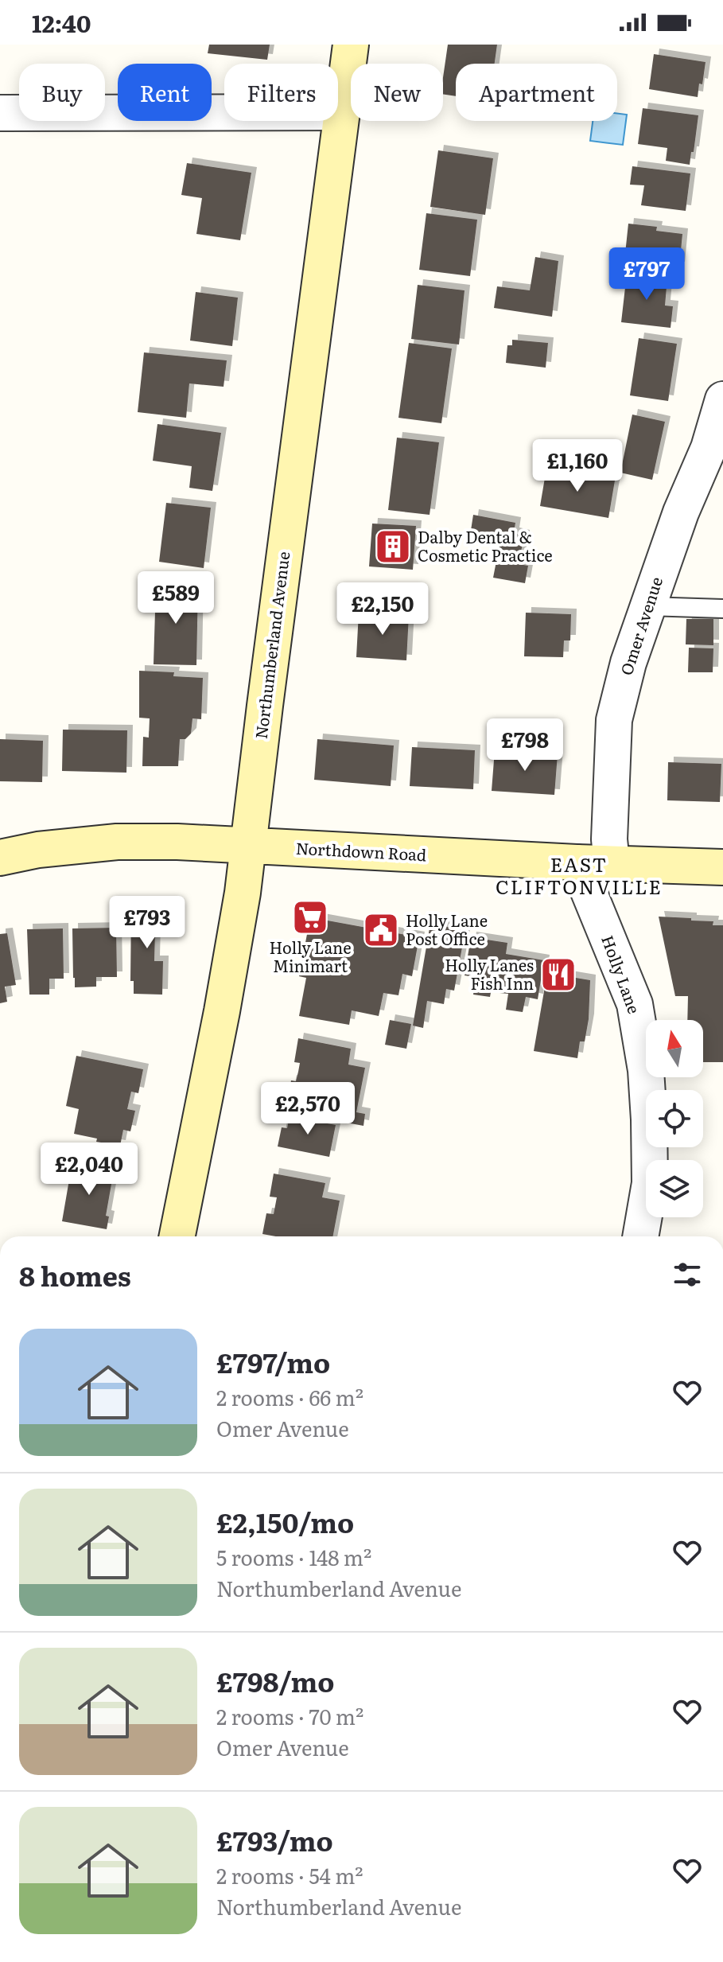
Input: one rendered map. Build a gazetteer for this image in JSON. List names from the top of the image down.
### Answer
{
  "streets": {
    "street": [
      "Omer Avenue",
      "Northumberland Avenue",
      "Northdown Road",
      "Holly Lane"
    ]
  },
  "crossings": [
    ["Omer Avenue", "Northdown Road"],
    ["Northumberland Avenue", "Northdown Road"],
    ["Northdown Road", "Holly Lane"]
  ],
  "districts": ["EAST CLIFTONVILLE"],
  "places": {
    "building": ["Dalby Dental & Cosmetic Practice"],
    "supermarket": ["Holly Lane Minimart"],
    "public building": ["Holly Lane Post Office"],
    "restaurant": ["Holly Lanes Fish Inn"]
  },
  "north": "top",
  "page": {
    "status": "12:40",
    "chip": [
      "Buy",
      "Rent",
      "Filters",
      "New",
      "Apartment"
    ],
    "price": [
      "£797",
      "£1,160",
      "£589",
      "£2,150",
      "£798",
      "£793",
      "£2,570",
      "£2,040"
    ],
    "heading": "8 homes",
    "list": [
      {
        "name": "£797/mo",
        "note": "2 rooms · 66 m² · Omer Avenue"
      },
      {
        "name": "£2,150/mo",
        "note": "5 rooms · 148 m² · Northumberland Avenue"
      },
      {
        "name": "£798/mo",
        "note": "2 rooms · 70 m² · Omer Avenue"
      },
      {
        "name": "£793/mo",
        "note": "2 rooms · 54 m² · Northumberland Avenue"
      }
    ]
  }
}
